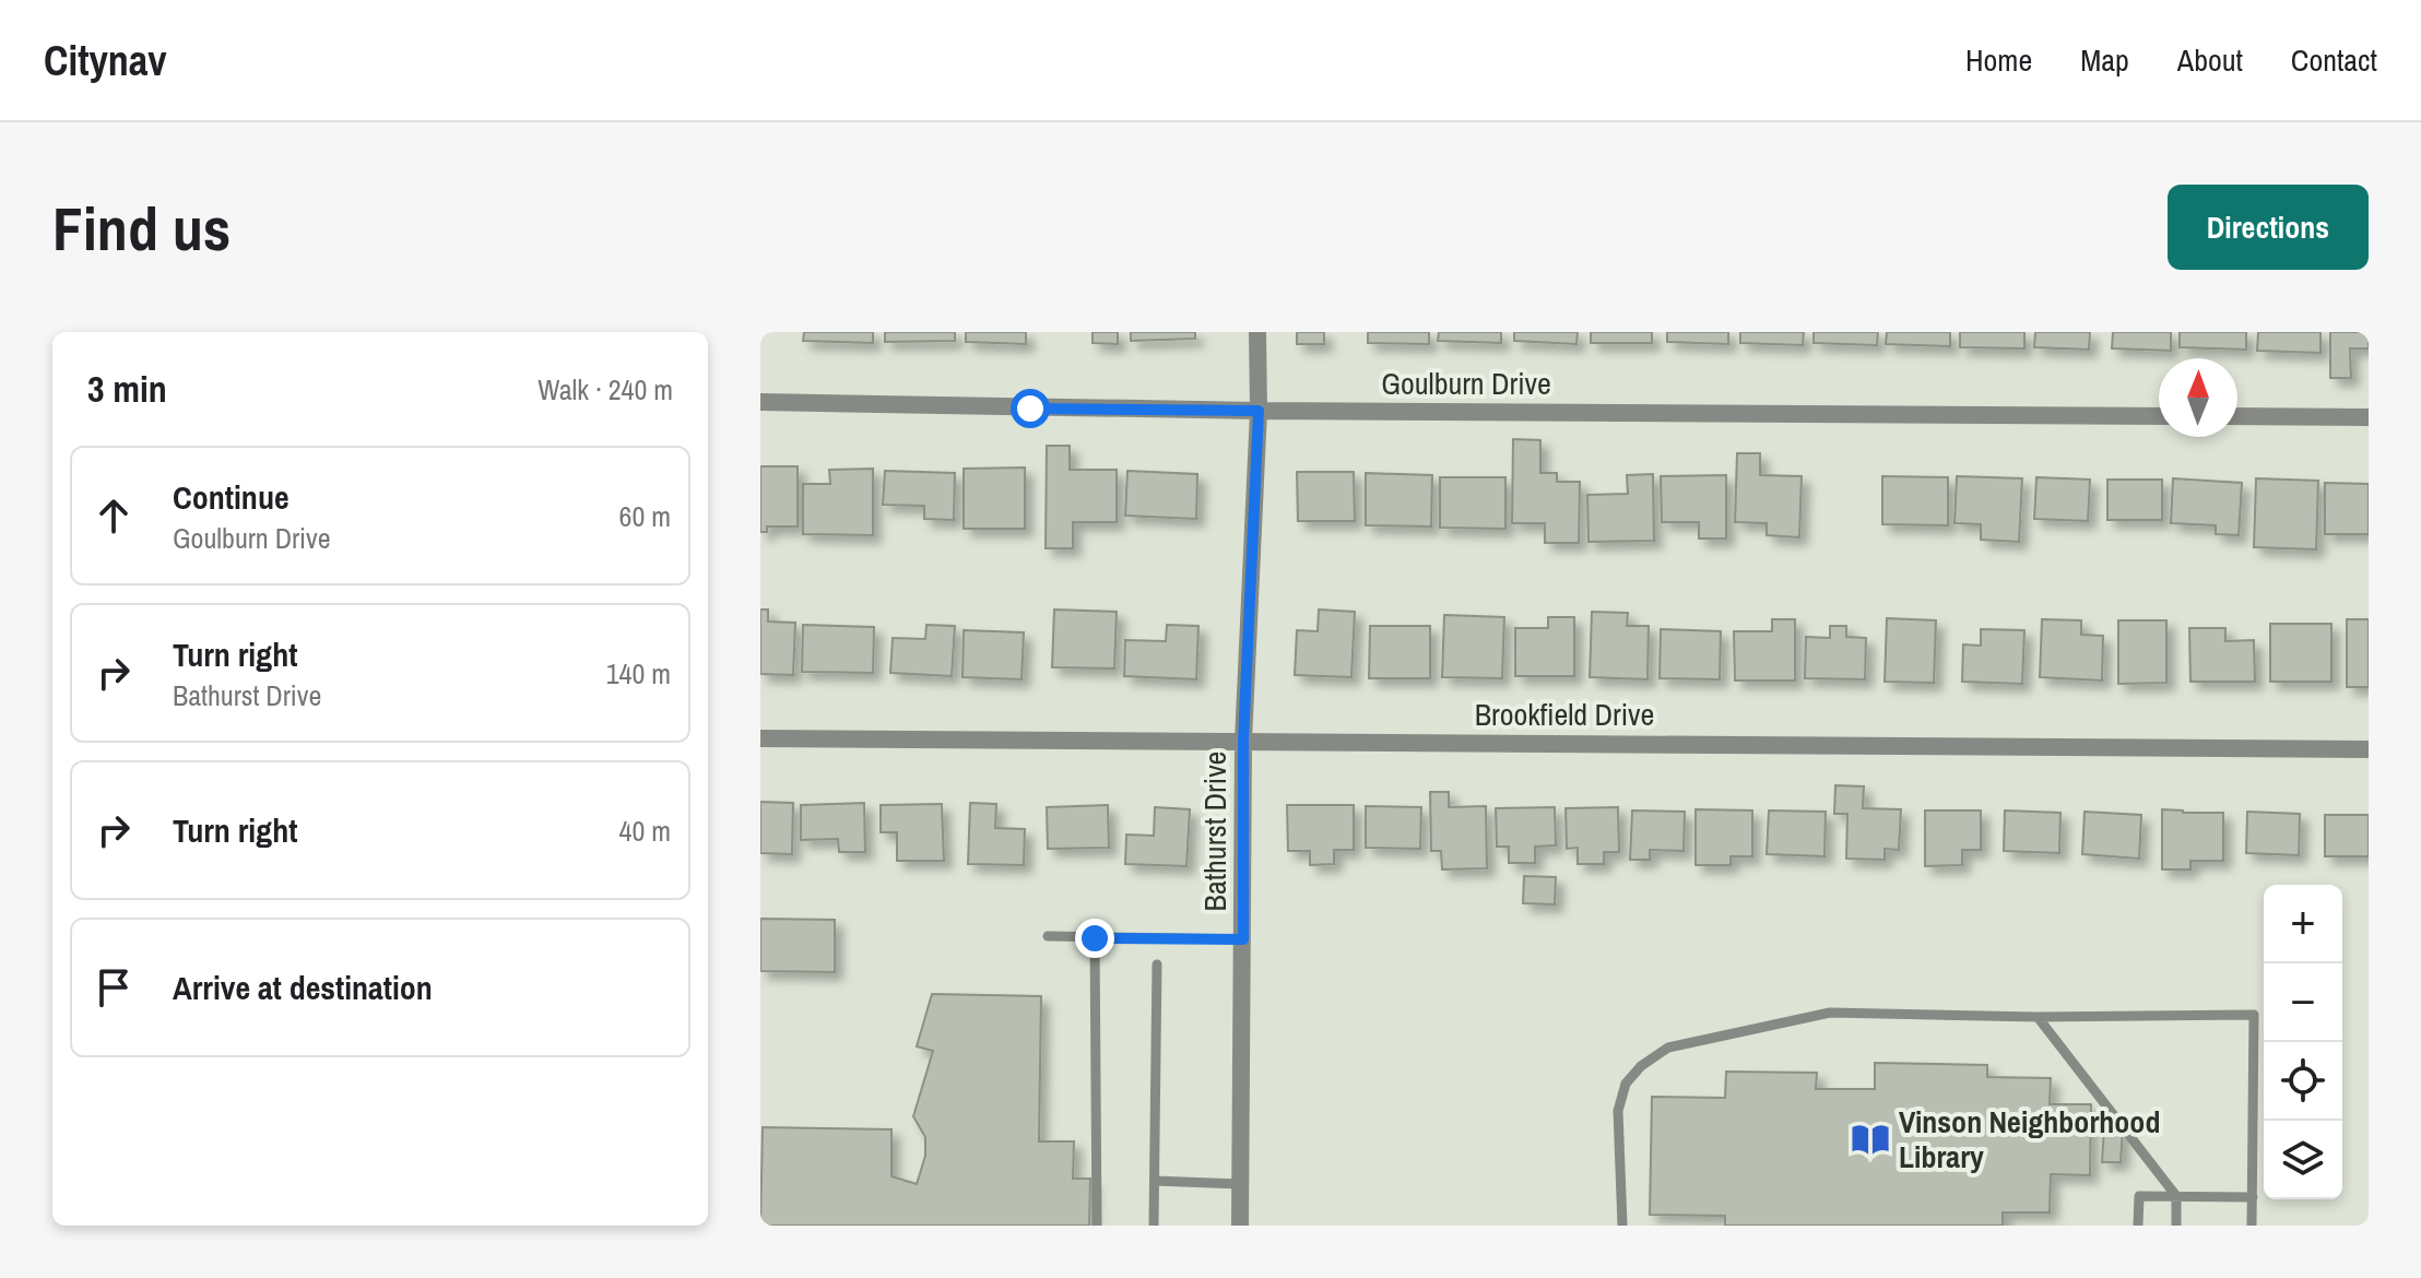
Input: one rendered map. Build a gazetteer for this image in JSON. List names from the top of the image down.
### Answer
{
  "streets": {
    "street": ["Goulburn Drive", "Brookfield Drive", "Bathurst Drive"]
  },
  "crossings": [
    ["Goulburn Drive", "Bathurst Drive"],
    ["Brookfield Drive", "Bathurst Drive"]
  ],
  "places": {
    "library": ["Vinson Neighborhood Library"]
  },
  "north": "top",
  "page": {
    "header": "Citynav",
    "nav": [
      "Home",
      "Map",
      "About",
      "Contact"
    ],
    "buttons": "Directions",
    "title": "Find us",
    "heading": ["3 min", "Walk · 240 m"],
    "list": [
      ["Continue", "Goulburn Drive", "60 m"],
      ["Turn right", "Bathurst Drive", "140 m"],
      ["Turn right", "40 m"],
      "Arrive at destination"
    ],
    "map_buttons": ["+", "−"]
  }
}
